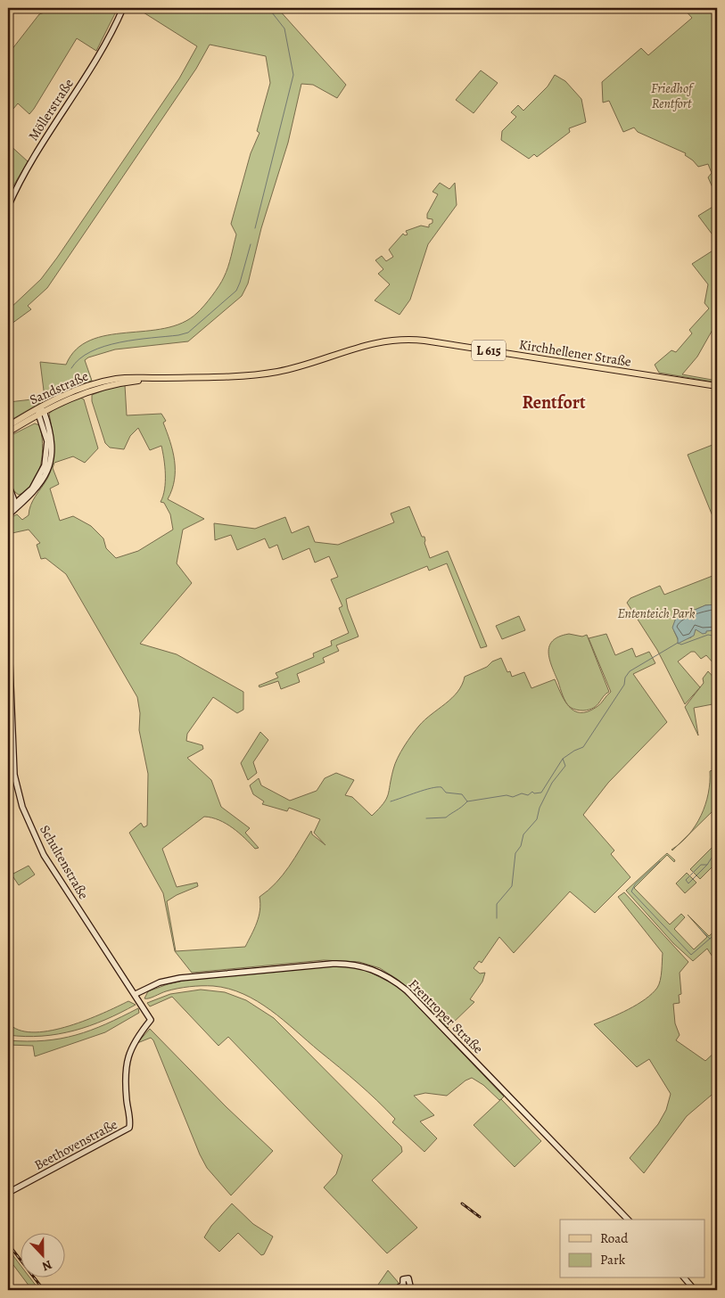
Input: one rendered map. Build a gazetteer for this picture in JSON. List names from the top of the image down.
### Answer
{
  "streets": {
    "main road": [
      "Möllerstraße",
      "L 615",
      "Kirchhellener Straße",
      "Sandstraße",
      "Schultenstraße",
      "Frentroper Straße",
      "Beethovenstraße"
    ]
  },
  "crossings": [
    ["Kirchhellener Straße", "Sandstraße"],
    ["Schultenstraße", "Frentroper Straße"],
    ["Schultenstraße", "Beethovenstraße"]
  ],
  "districts": ["Rentfort"],
  "parks": ["Friedhof Rentfort", "Ententeich Park"],
  "legend": ["Road", "Park"],
  "north": "bottom"
}
